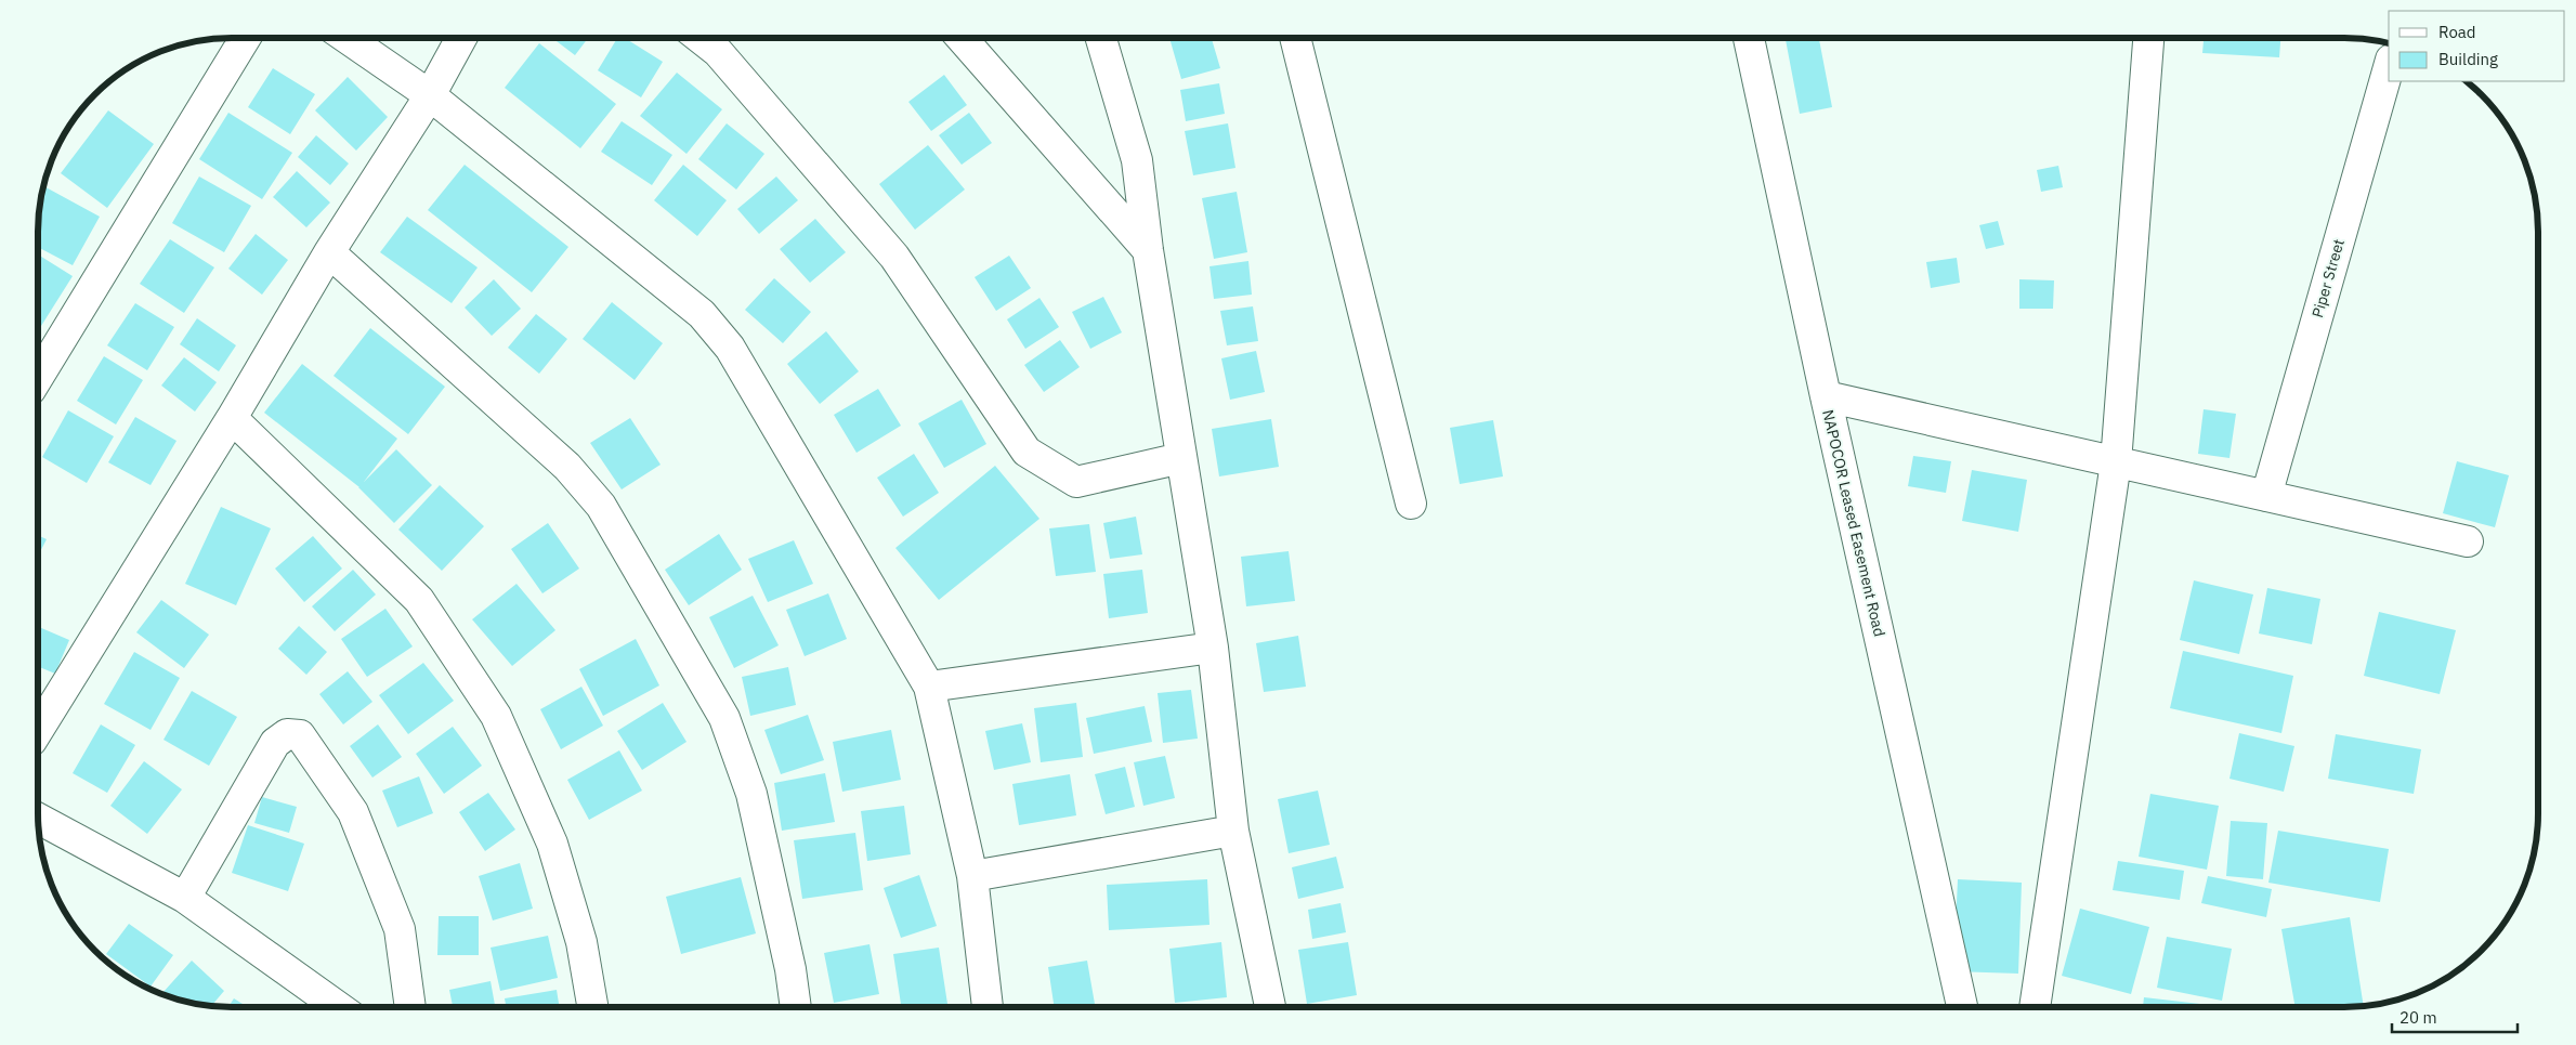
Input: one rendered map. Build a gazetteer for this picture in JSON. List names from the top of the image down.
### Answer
{
  "streets": {
    "street": ["Piper Street", "NAPOCOR Leased Easement Road"]
  },
  "legend": ["Road", "Building"],
  "scale_bar": "20 m"
}
